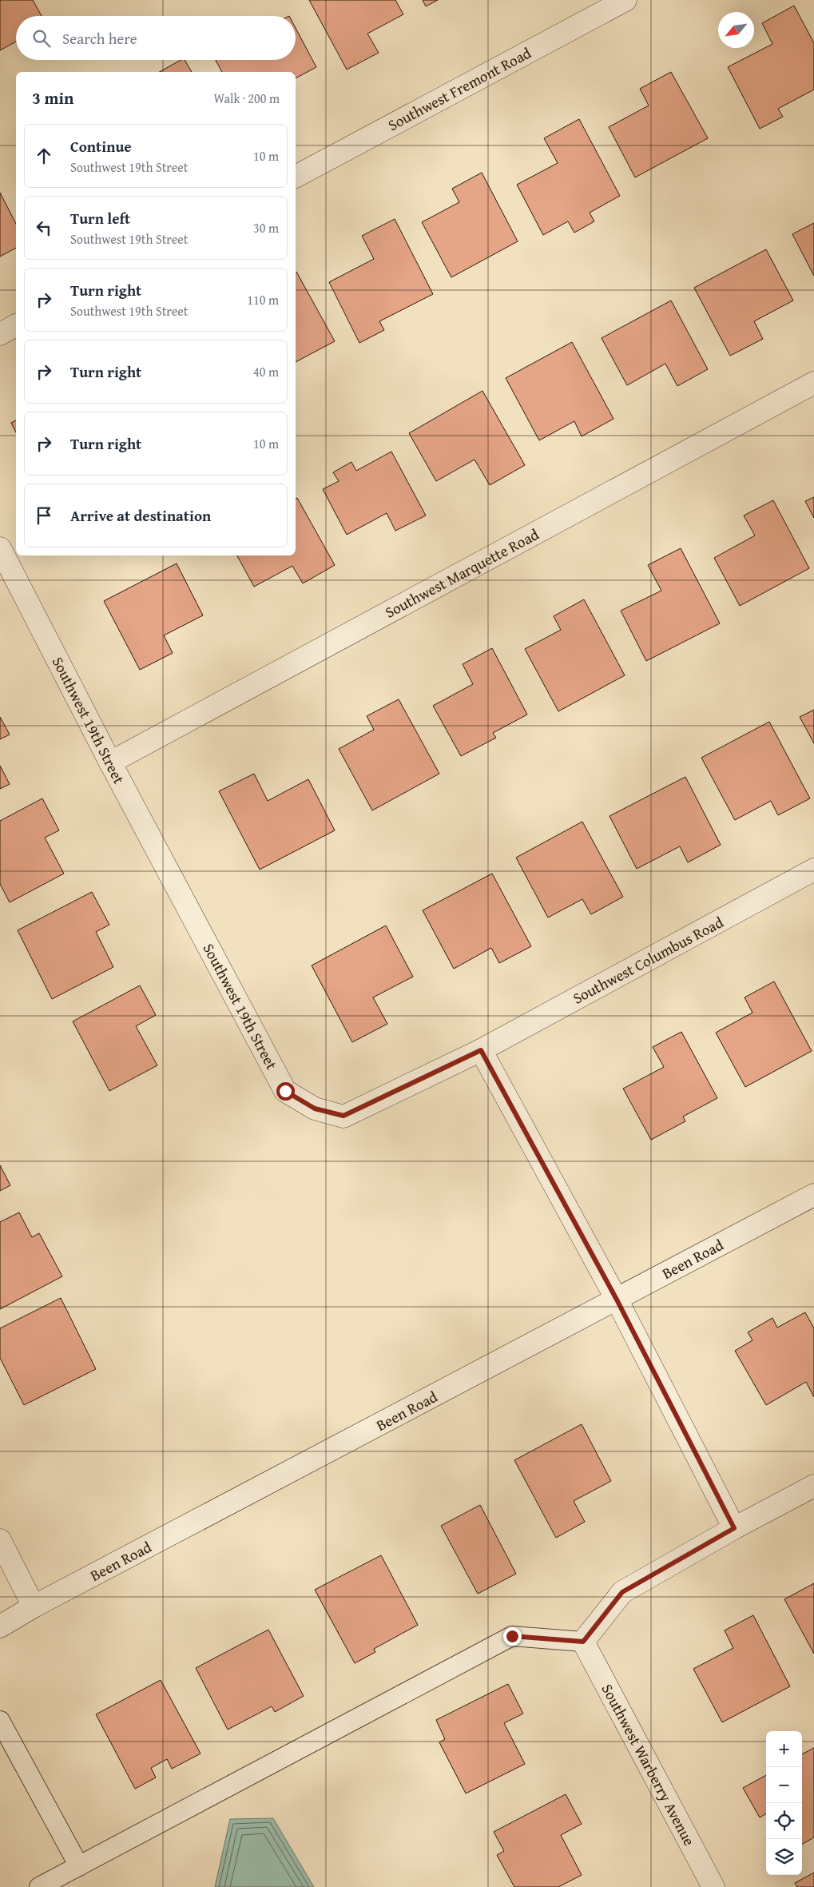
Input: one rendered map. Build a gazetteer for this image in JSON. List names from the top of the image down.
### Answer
{
  "streets": {
    "street": [
      "Southwest Fremont Road",
      "Southwest Marquette Road",
      "Southwest 19th Street",
      "Southwest Columbus Road",
      "Been Road",
      "Southwest Warberry Avenue"
    ]
  },
  "crossings": [
    ["Southwest Marquette Road", "Southwest 19th Street"],
    ["Southwest 19th Street", "Southwest Columbus Road"]
  ],
  "north": "bottom left",
  "page": {
    "search": "Search here",
    "heading": ["3 min", "Walk · 200 m"],
    "list": [
      ["Continue", "Southwest 19th Street", "10 m"],
      ["Turn left", "Southwest 19th Street", "30 m"],
      ["Turn right", "Southwest 19th Street", "110 m"],
      ["Turn right", "40 m"],
      ["Turn right", "10 m"],
      "Arrive at destination"
    ],
    "map_buttons": ["+", "−"]
  }
}
